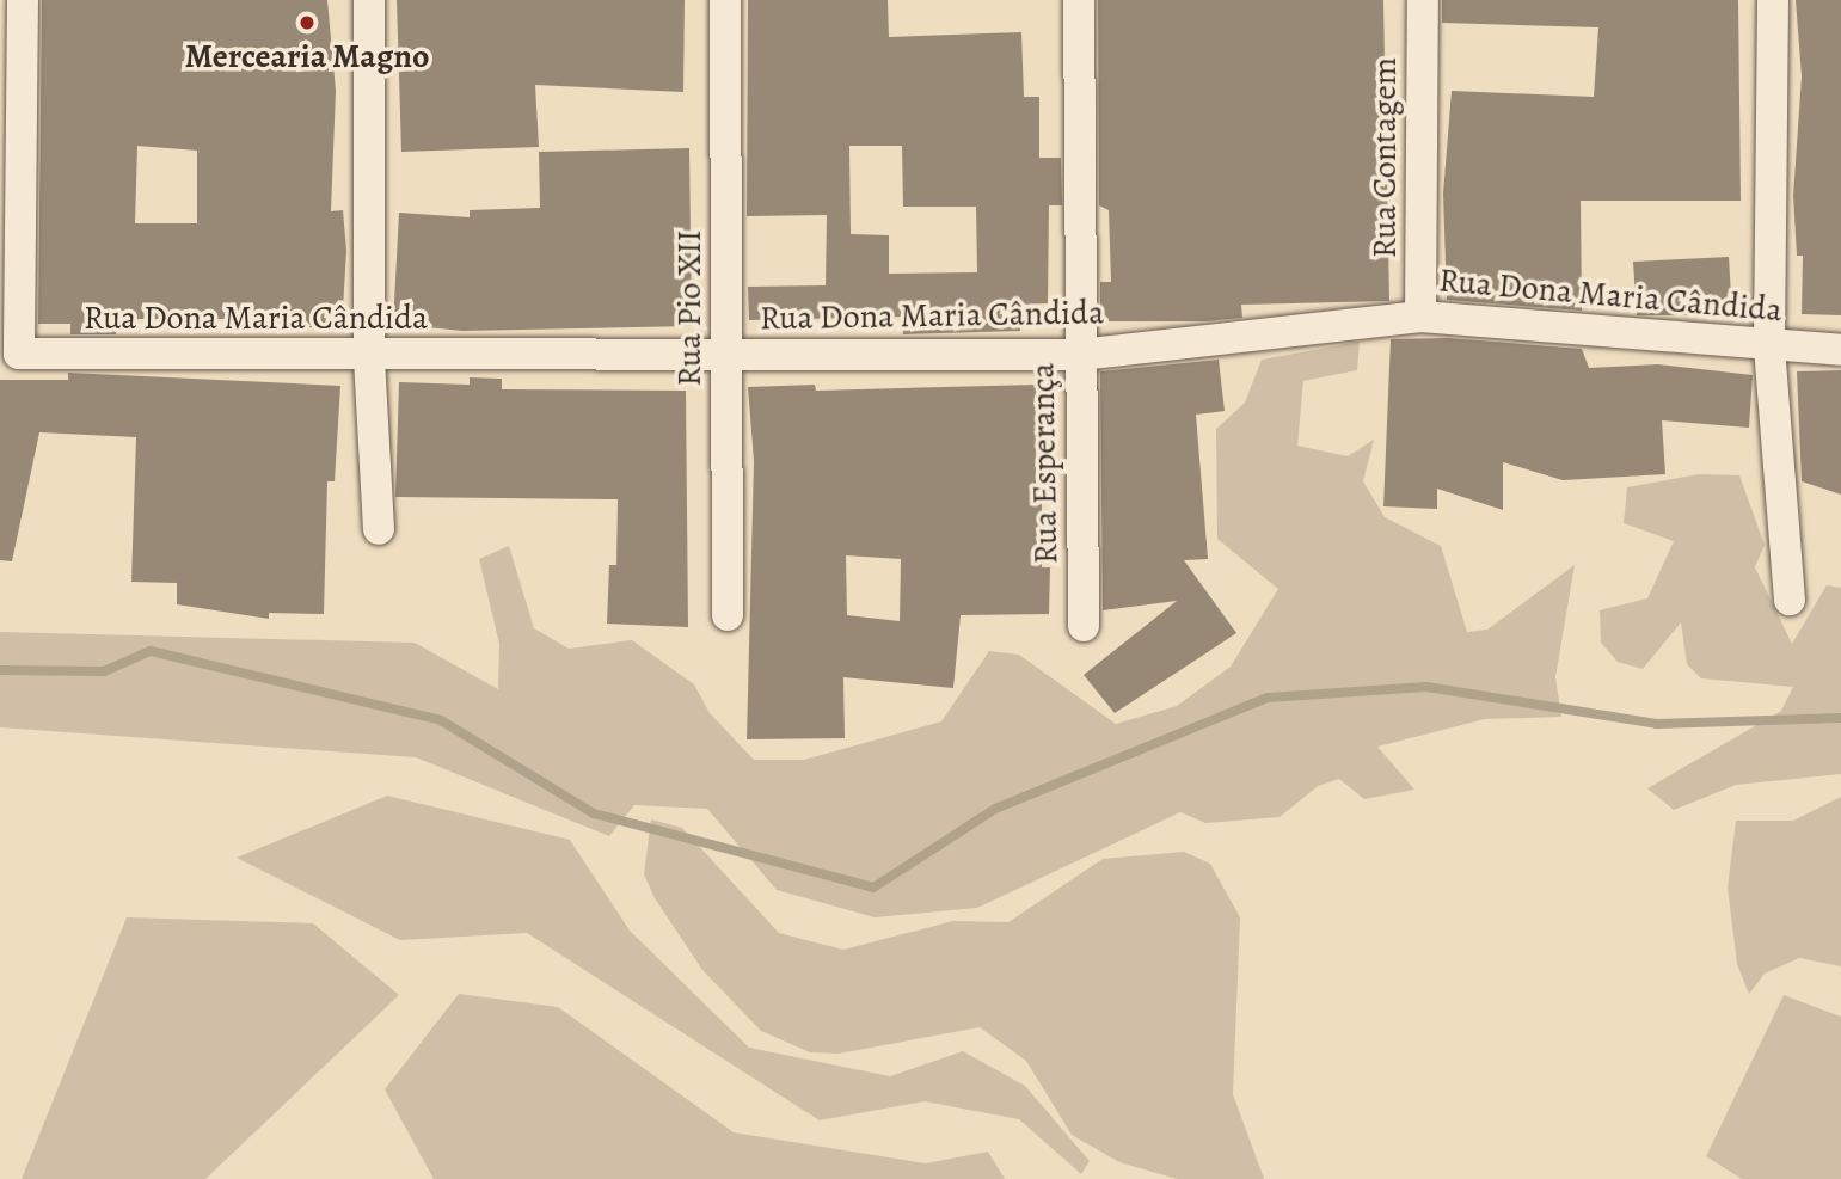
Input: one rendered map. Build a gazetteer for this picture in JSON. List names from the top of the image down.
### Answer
{
  "streets": {
    "street": [
      "Rua Contagem",
      "Rua Dona Maria Cândida",
      "Rua Pio XII",
      "Rua Esperança"
    ]
  },
  "crossings": [
    ["Rua Contagem", "Rua Dona Maria Cândida"],
    ["Rua Dona Maria Cândida", "Rua Pio XII"],
    ["Rua Dona Maria Cândida", "Rua Esperança"]
  ],
  "places": ["Mercearia Magno"]
}
